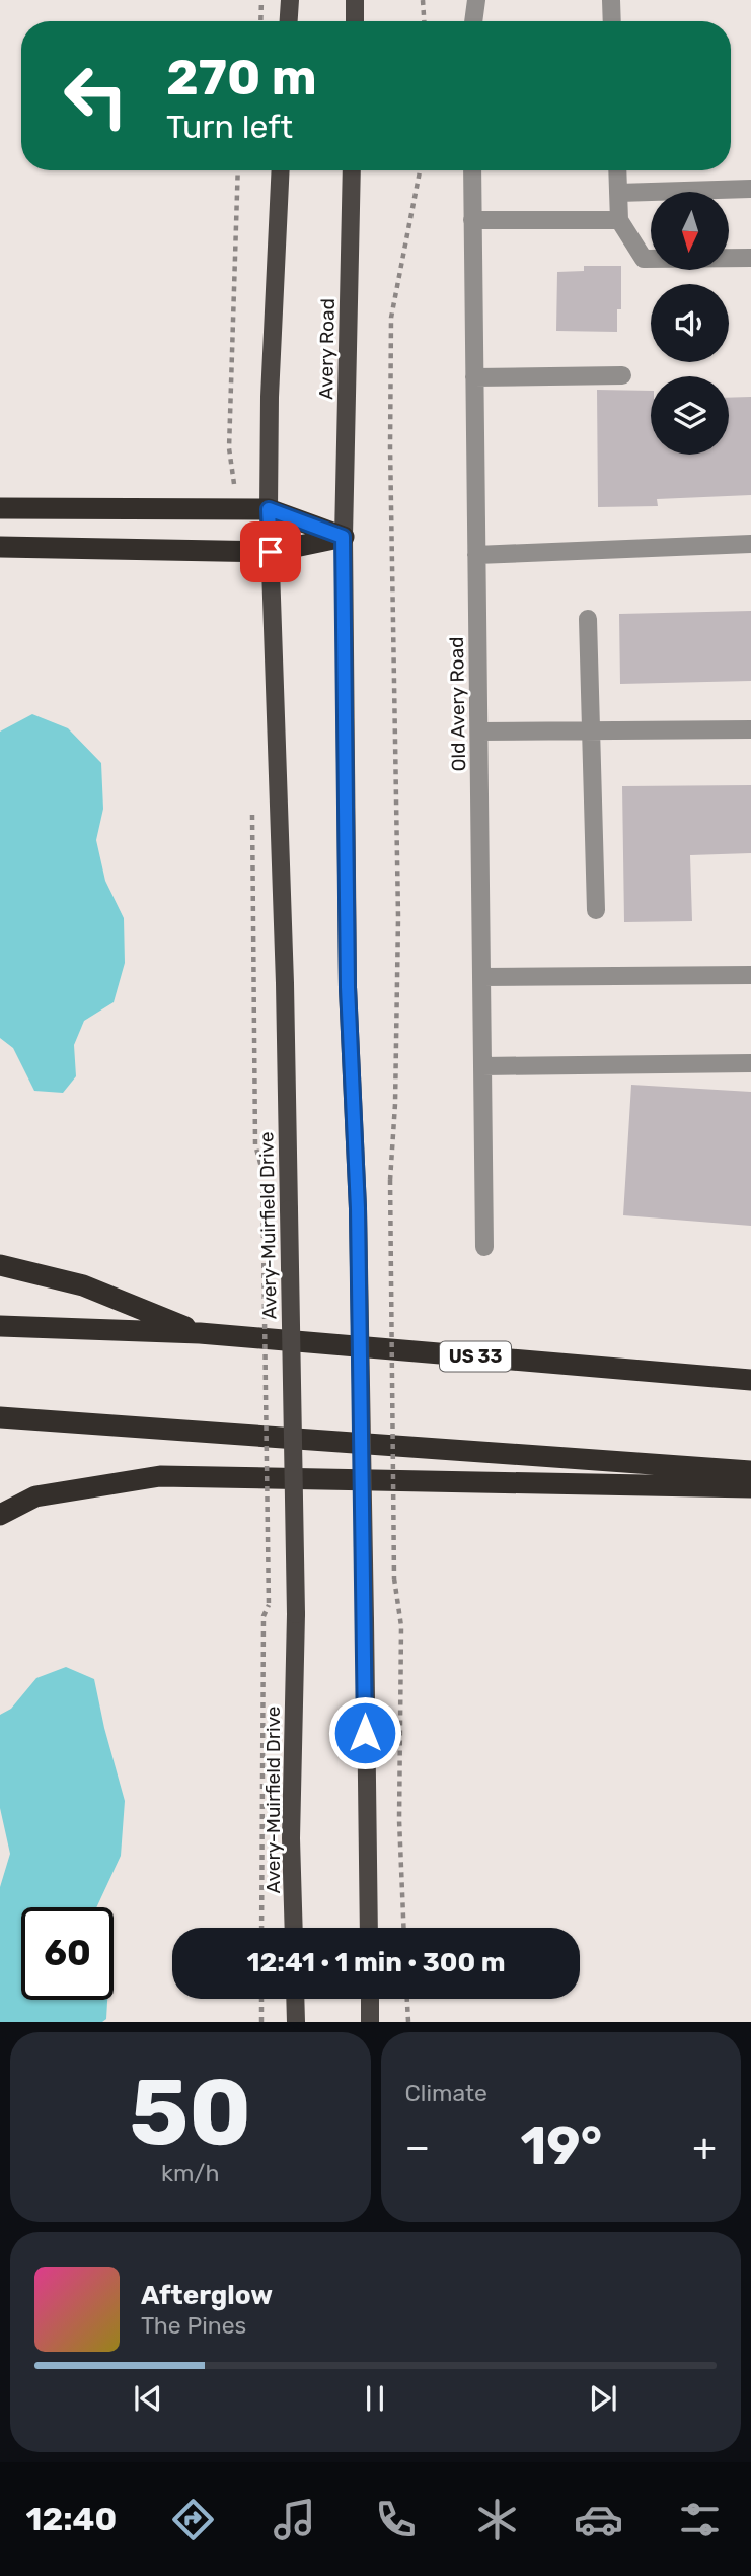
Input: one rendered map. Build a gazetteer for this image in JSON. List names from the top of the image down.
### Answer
{
  "streets": {
    "highway": ["US 33"],
    "main road": ["Avery Road", "Avery-Muirfield Drive"],
    "street": ["Old Avery Road"]
  },
  "north": "bottom",
  "page": {
    "turn": ["270 m", "Turn left"],
    "limit": "60",
    "trip": "12:41 · 1 min · 300 m",
    "tile": [
      ["50", "km/h"],
      "Climate"
    ],
    "heat": ["−", "19°", "+"],
    "song": ["Afterglow", "The Pines"],
    "tabs": "12:40"
  }
}
